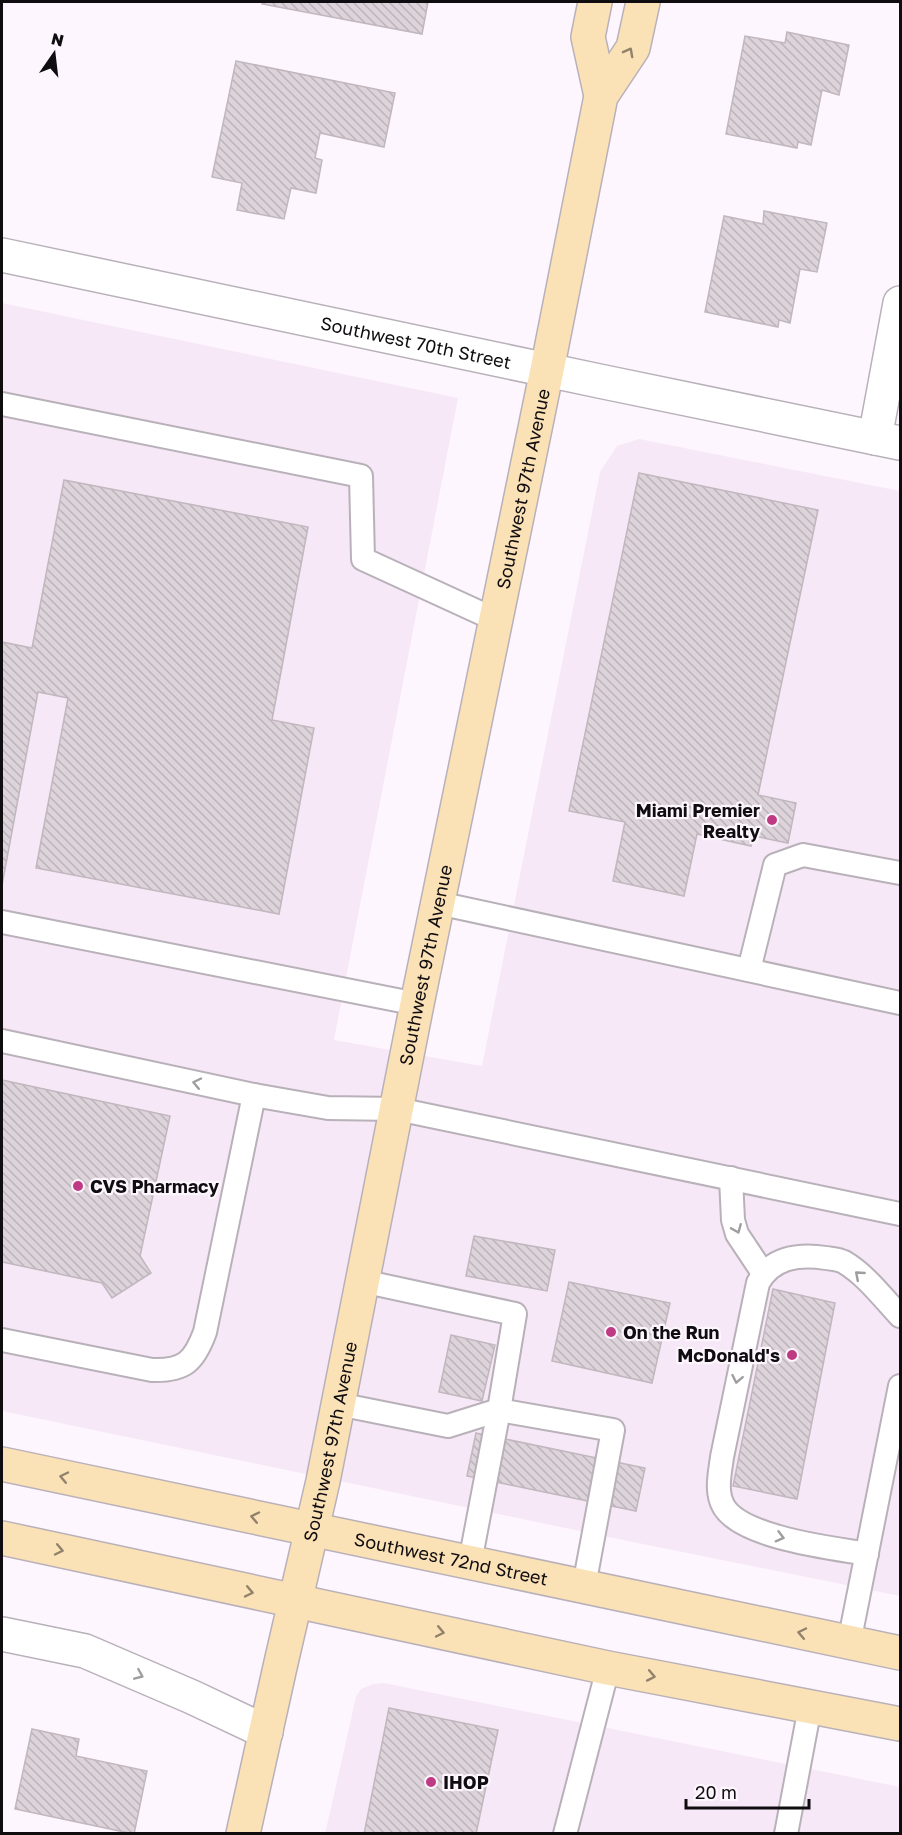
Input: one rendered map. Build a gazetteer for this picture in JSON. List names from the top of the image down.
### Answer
{
  "streets": {
    "street": ["Southwest 70th Street", "Southwest 97th Avenue", "Southwest 72nd Street"]
  },
  "crossings": [
    ["Southwest 70th Street", "Southwest 97th Avenue"],
    ["Southwest 97th Avenue", "Southwest 72nd Street"]
  ],
  "places": [
    "Miami Premier Realty",
    "CVS Pharmacy",
    "On the Run",
    "McDonald's",
    "IHOP"
  ],
  "scale_bar": "20 m",
  "north": "top"
}
